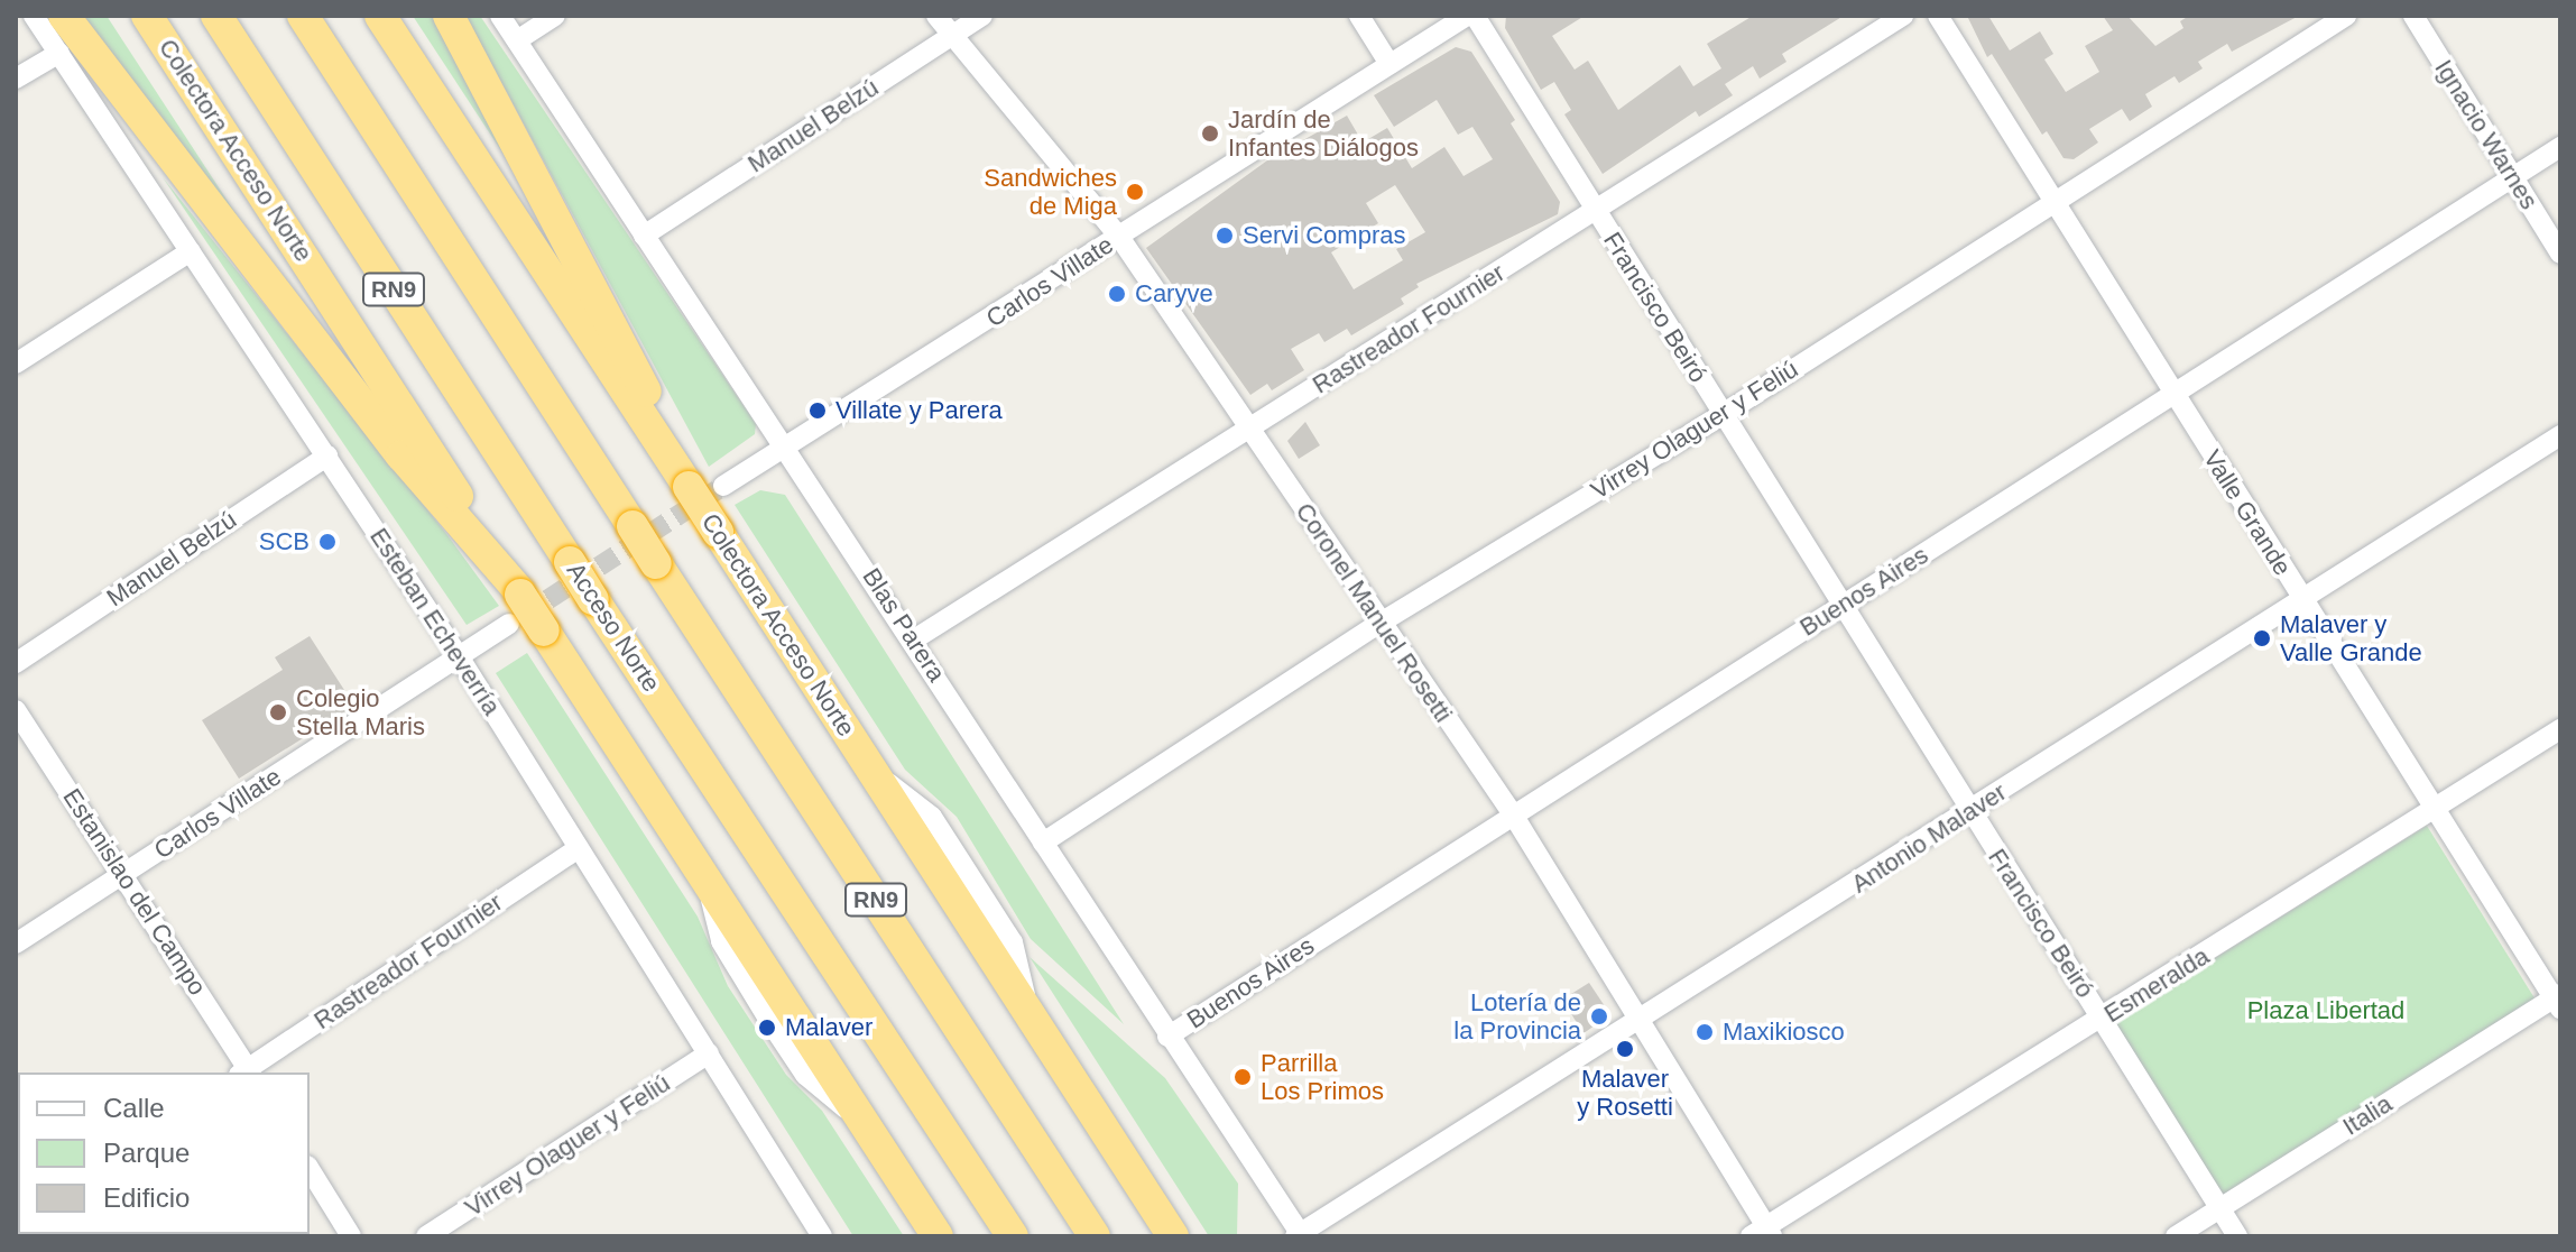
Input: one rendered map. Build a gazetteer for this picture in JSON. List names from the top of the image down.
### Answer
{
  "streets": {
    "highway": ["Colectora Acceso Norte", "RN9", "Acceso Norte"],
    "street": [
      "Manuel Belzú",
      "Ignacio Warnes",
      "Carlos Villate",
      "Francisco Beiró",
      "Rastreador Fournier",
      "Virrey Olaguer y Feliú",
      "Valle Grande",
      "Buenos Aires",
      "Coronel Manuel Rosetti",
      "Esteban Echeverría",
      "Blas Parera",
      "Antonio Malaver",
      "Estanislao del Campo",
      "Esmeralda",
      "Italia"
    ]
  },
  "crossings": [
    ["Manuel Belzú", "Coronel Manuel Rosetti"],
    ["Manuel Belzú", "Esteban Echeverría"],
    ["Manuel Belzú", "Blas Parera"],
    ["Ignacio Warnes", "Buenos Aires"],
    ["Colectora Acceso Norte", "Carlos Villate"],
    ["Carlos Villate", "Coronel Manuel Rosetti"],
    ["Carlos Villate", "Esteban Echeverría"],
    ["Carlos Villate", "Blas Parera"],
    ["Carlos Villate", "Estanislao del Campo"],
    ["Francisco Beiró", "Rastreador Fournier"],
    ["Francisco Beiró", "Virrey Olaguer y Feliú"],
    ["Francisco Beiró", "Buenos Aires"],
    ["Francisco Beiró", "Antonio Malaver"],
    ["Francisco Beiró", "Esmeralda"],
    ["Francisco Beiró", "Italia"],
    ["Rastreador Fournier", "Coronel Manuel Rosetti"],
    ["Rastreador Fournier", "Esteban Echeverría"],
    ["Rastreador Fournier", "Blas Parera"],
    ["Rastreador Fournier", "Estanislao del Campo"],
    ["Virrey Olaguer y Feliú", "Valle Grande"],
    ["Virrey Olaguer y Feliú", "Coronel Manuel Rosetti"],
    ["Virrey Olaguer y Feliú", "Esteban Echeverría"],
    ["Virrey Olaguer y Feliú", "Blas Parera"],
    ["Valle Grande", "Buenos Aires"],
    ["Valle Grande", "Antonio Malaver"],
    ["Valle Grande", "Esmeralda"],
    ["Valle Grande", "Italia"],
    ["Buenos Aires", "Coronel Manuel Rosetti"],
    ["Buenos Aires", "Blas Parera"],
    ["Coronel Manuel Rosetti", "Antonio Malaver"],
    ["Coronel Manuel Rosetti", "Esmeralda"],
    ["Blas Parera", "Antonio Malaver"]
  ],
  "parks": ["Plaza Libertad"],
  "places": [
    "Jardín de Infantes Diálogos",
    "Sandwiches de Miga",
    "Servi Compras",
    "Caryve",
    "Villate y Parera",
    "SCB",
    "Malaver y Valle Grande",
    "Colegio Stella Maris",
    "Lotería de la Provincia",
    "Malaver",
    "Maxikiosco",
    "Malaver y Rosetti",
    "Parrilla Los Primos"
  ],
  "legend": ["Calle", "Parque", "Edificio"]
}
